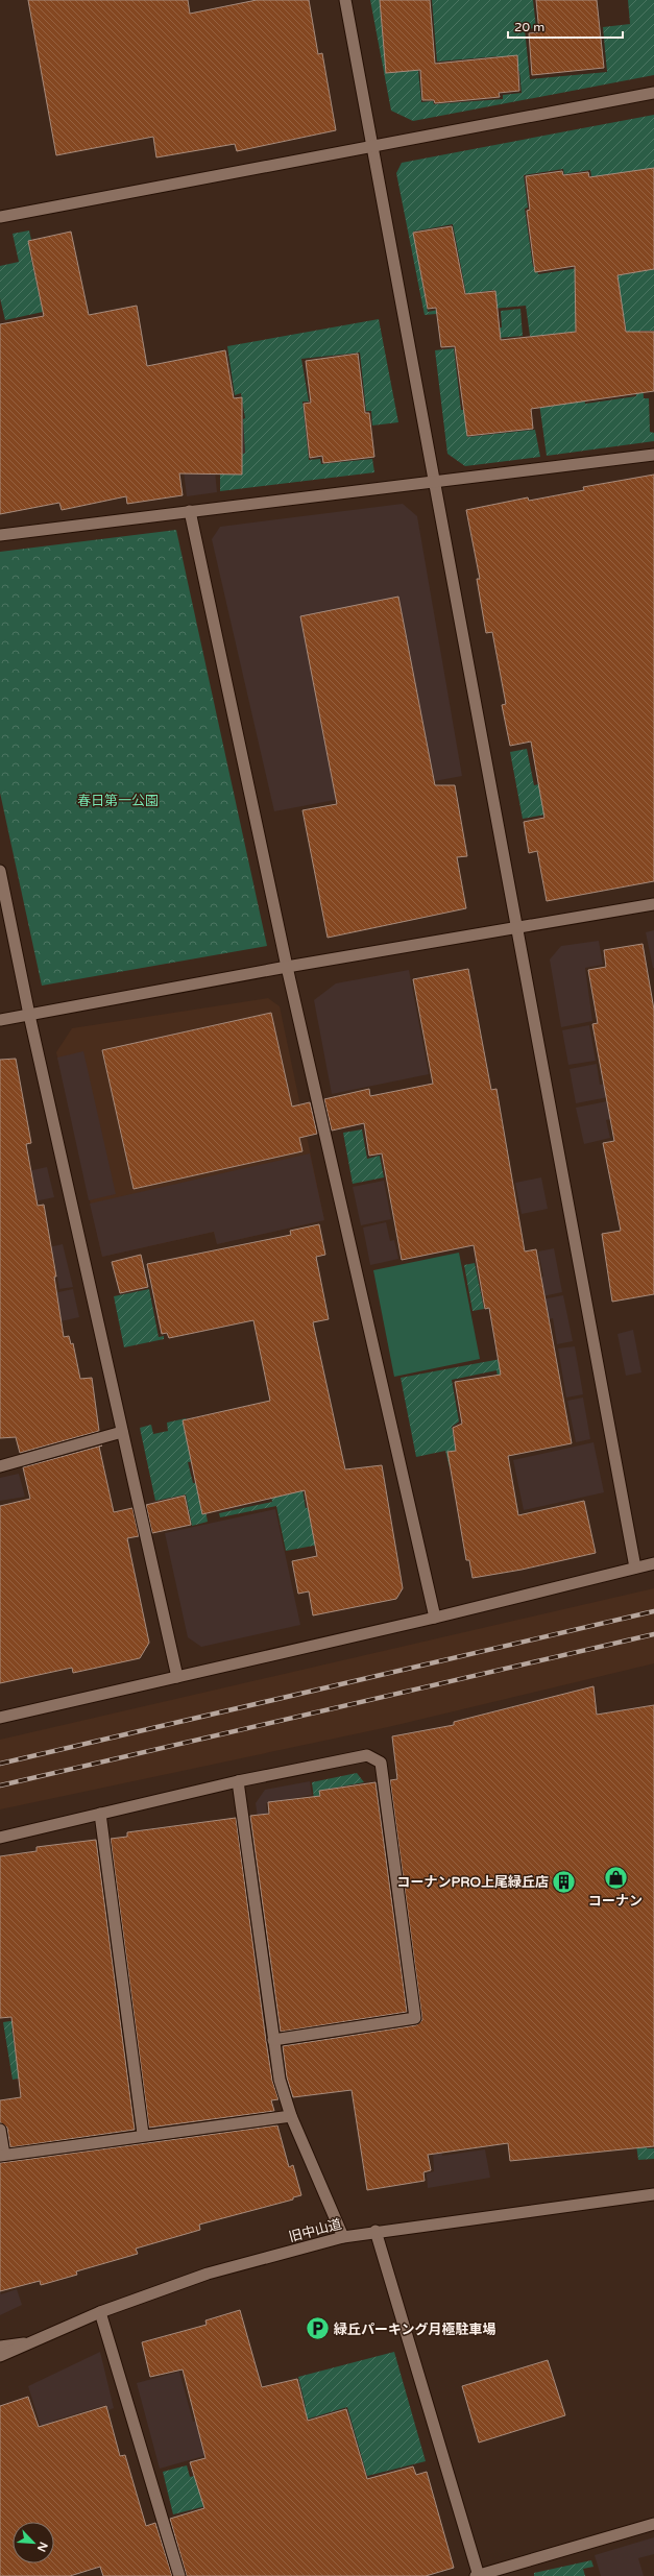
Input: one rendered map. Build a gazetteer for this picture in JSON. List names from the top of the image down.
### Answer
{
  "streets": {
    "street": ["旧中山道"]
  },
  "parks": ["春日第一公園"],
  "places": {
    "shop": ["コーナン"],
    "building": ["コーナンPRO上尾緑丘店"],
    "parking": ["緑丘パーキング月極駐車場"]
  },
  "scale_bar": "20 m",
  "north": "bottom right"
}
